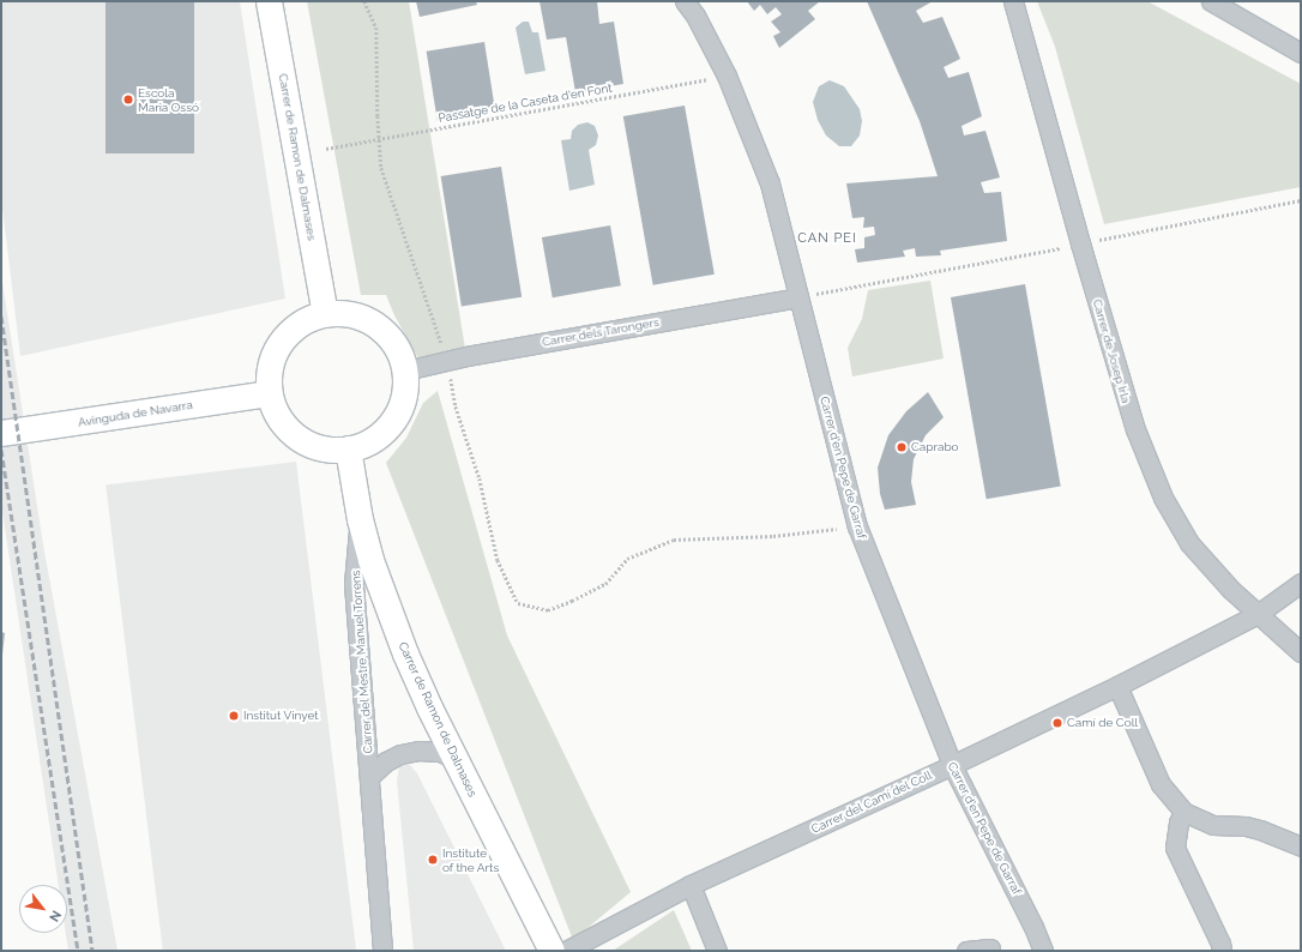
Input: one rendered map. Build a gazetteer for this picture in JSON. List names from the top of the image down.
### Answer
{
  "streets": {
    "street": [
      "Carrer de Ramon de Dalmases",
      "Carrer dels Tarongers",
      "Carrer de Josep Irla",
      "Avinguda de Navarra",
      "Carrer d'en Pepe de Garraf",
      "Carrer del Mestre Manuel Torrens",
      "Carrer del Camí del Coll"
    ],
    "path": ["Passatge de la Caseta d'en Font"]
  },
  "crossings": [
    ["Passatge de la Caseta d'en Font", "Carrer d'en Pepe de Garraf"],
    ["Carrer de Ramon de Dalmases", "Carrer dels Tarongers"],
    ["Carrer de Ramon de Dalmases", "Avinguda de Navarra"],
    ["Carrer de Ramon de Dalmases", "Carrer del Mestre Manuel Torrens"],
    ["Carrer dels Tarongers", "Avinguda de Navarra"],
    ["Carrer dels Tarongers", "Carrer d'en Pepe de Garraf"],
    ["Carrer de Josep Irla", "Carrer del Camí del Coll"],
    ["Carrer d'en Pepe de Garraf", "Carrer del Camí del Coll"]
  ],
  "districts": ["CAN PEI"],
  "places": [
    "Escola Maria Ossó",
    "Caprabo",
    "Institut Vinyet",
    "Camí de Coll",
    "Institute of the Arts"
  ],
  "north": "bottom right"
}
